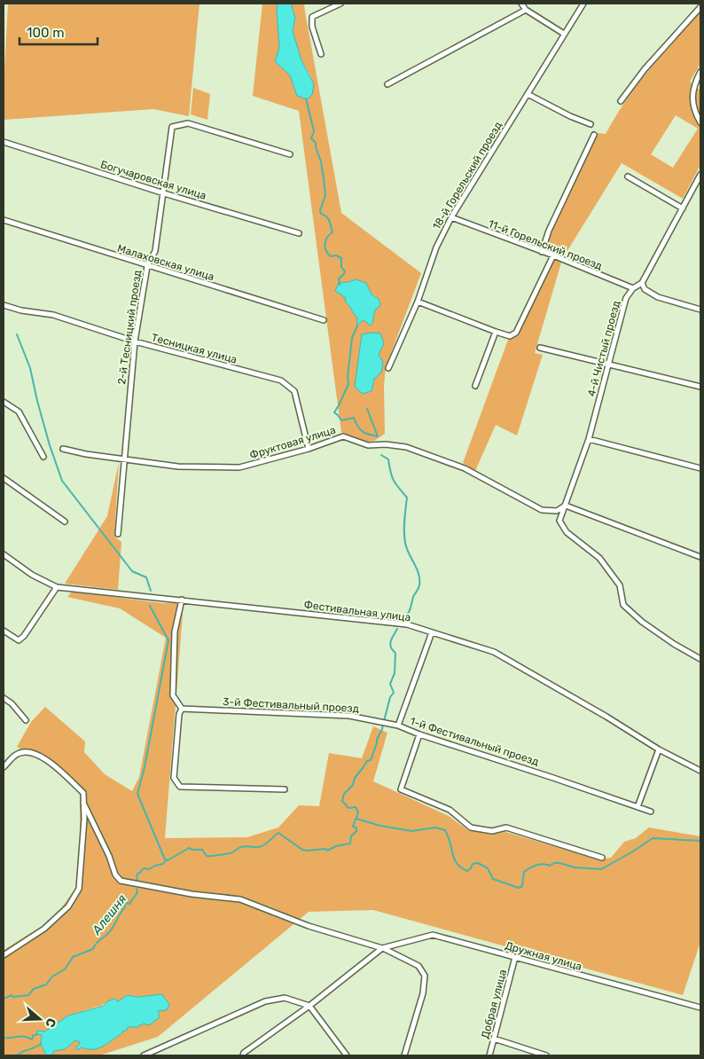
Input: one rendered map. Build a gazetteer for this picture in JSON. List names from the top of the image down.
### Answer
{
  "streets": {
    "street": [
      "18-й Горельский проезд",
      "Богучаровская улица",
      "11-й Горельский проезд",
      "Малаховская улица",
      "2-й Тесницкий проезд",
      "Тесницкая улица",
      "4-й Чистый проезд",
      "Фруктовая улица",
      "Фестивальная улица",
      "3-й Фестивальный проезд",
      "1-й Фестивальный проезд",
      "Дружная улица",
      "Добрая улица"
    ]
  },
  "crossings": [
    ["18-й Горельский проезд", "11-й Горельский проезд"],
    ["Богучаровская улица", "2-й Тесницкий проезд"],
    ["11-й Горельский проезд", "4-й Чистый проезд"],
    ["Малаховская улица", "2-й Тесницкий проезд"],
    ["2-й Тесницкий проезд", "Тесницкая улица"],
    ["2-й Тесницкий проезд", "Фруктовая улица"],
    ["Тесницкая улица", "Фруктовая улица"],
    ["4-й Чистый проезд", "Фруктовая улица"],
    ["Фестивальная улица", "1-й Фестивальный проезд"],
    ["3-й Фестивальный проезд", "1-й Фестивальный проезд"],
    ["Дружная улица", "Добрая улица"]
  ],
  "water": ["Алешня"],
  "scale_bar": "100 m",
  "north": "right"
}
